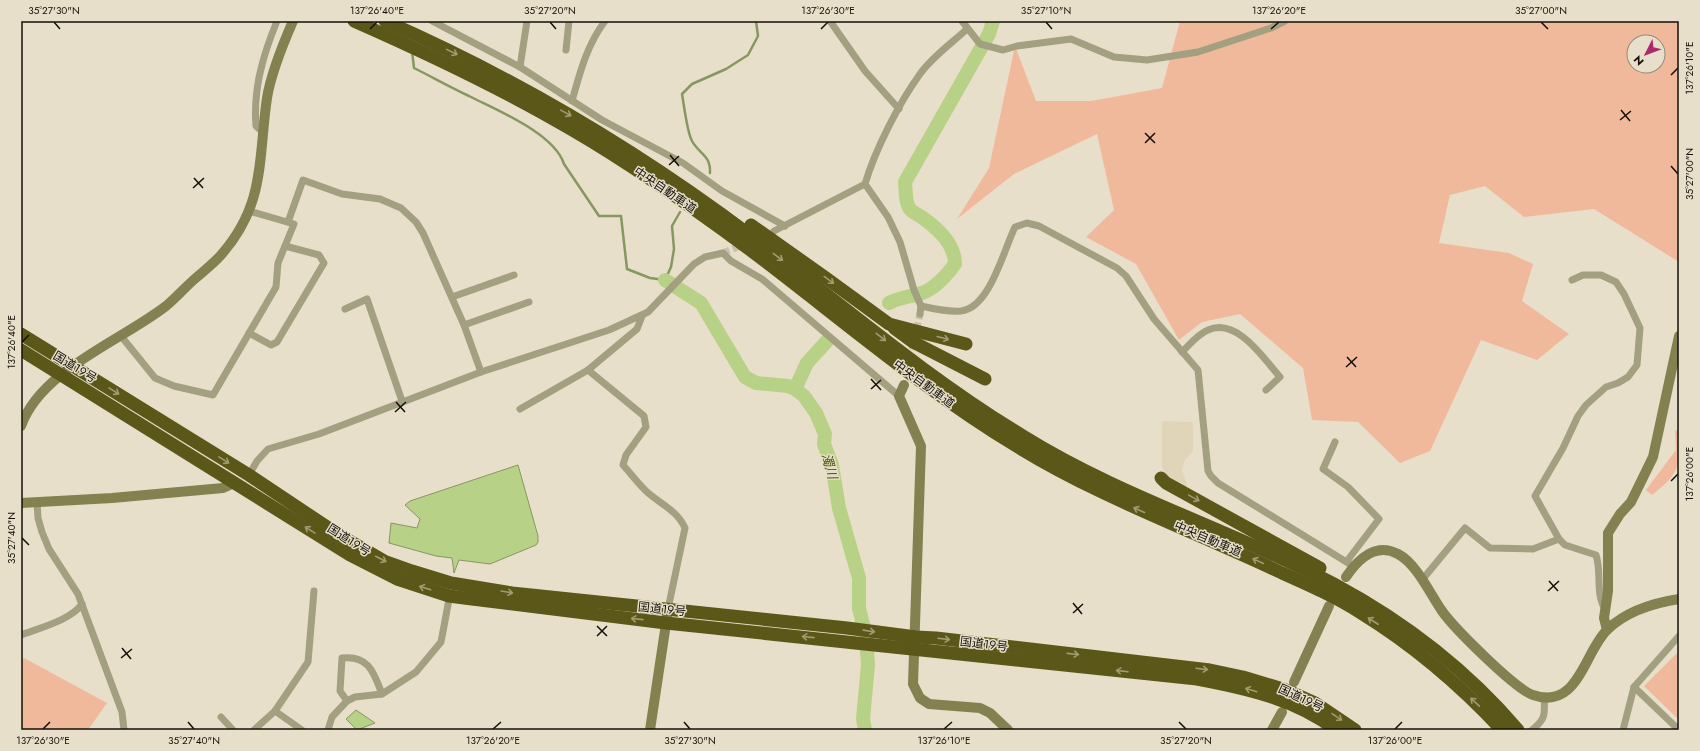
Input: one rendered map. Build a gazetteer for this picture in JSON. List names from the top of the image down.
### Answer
{
  "streets": {
    "highway": ["中央自動車道", "国道19号"]
  },
  "water": ["濁川"],
  "north": "bottom left",
  "coordinates": [
    "35°27'30\"N",
    "137°26'40\"E",
    "35°27'20\"N",
    "137°26'30\"E",
    "35°27'10\"N",
    "137°26'20\"E",
    "35°27'00\"N",
    "137°26'10\"E",
    "137°26'00\"E",
    "35°27'40\"N"
  ]
}
